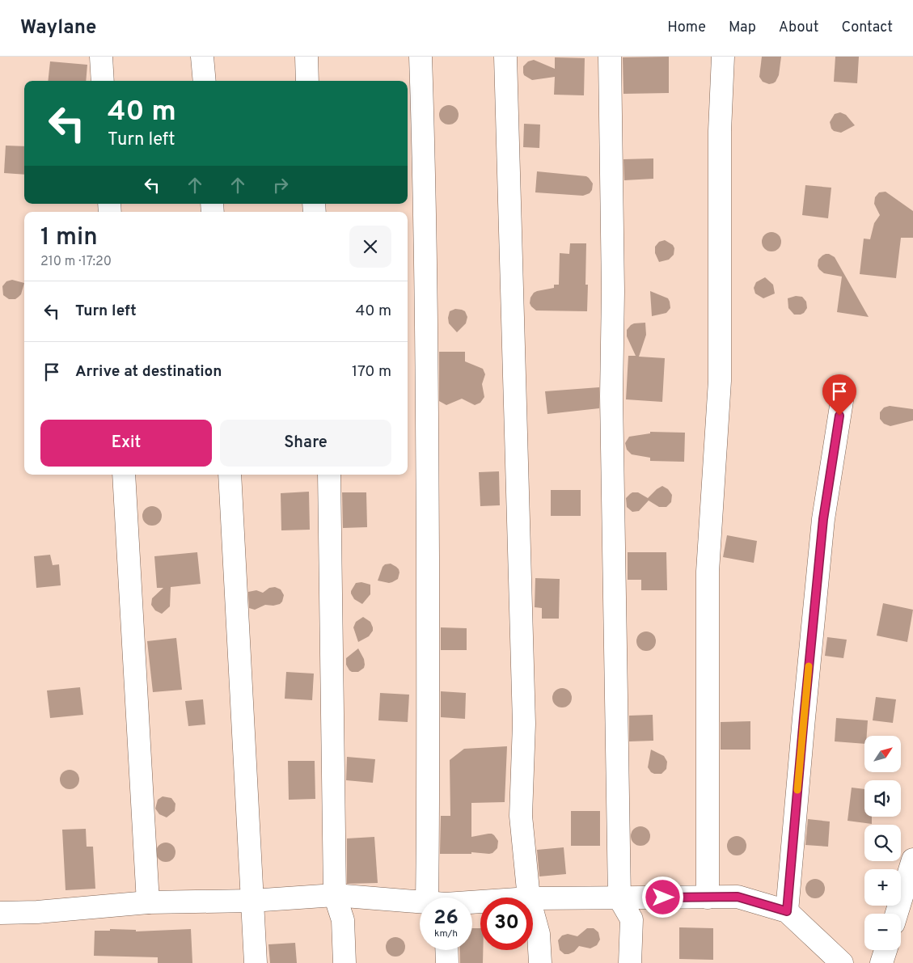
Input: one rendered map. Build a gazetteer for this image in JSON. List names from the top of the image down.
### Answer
{
  "north": "top right",
  "page": {
    "header": "Waylane",
    "nav": [
      "Home",
      "Map",
      "About",
      "Contact"
    ],
    "turn": ["40 m", "Turn left"],
    "heading": ["1 min", "210 m · 17:20"],
    "list": [
      {
        "name": "Turn left",
        "value": "40 m"
      },
      {
        "name": "Arrive at destination",
        "value": "170 m"
      }
    ],
    "buttons": ["Exit", "Share"],
    "map_buttons": ["+", "−"],
    "speed": "26 km/h",
    "limit": "30"
  }
}
